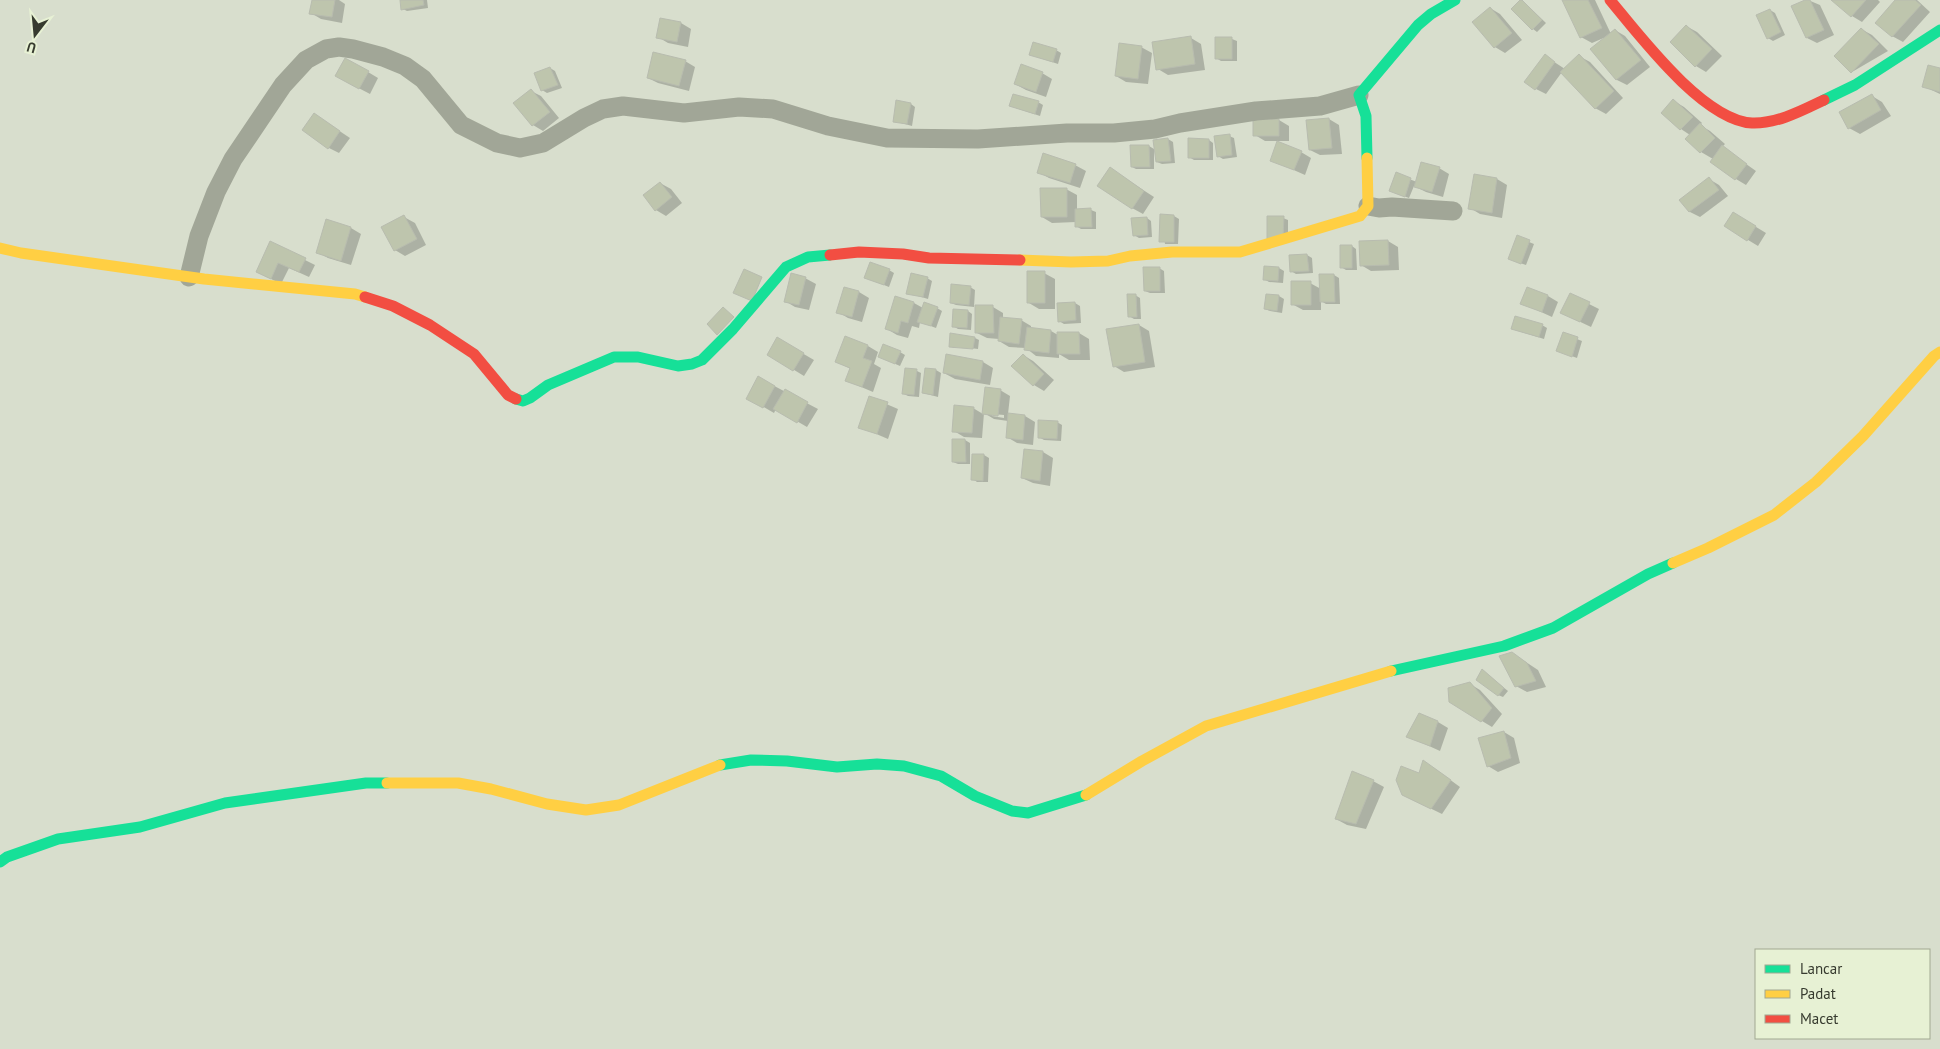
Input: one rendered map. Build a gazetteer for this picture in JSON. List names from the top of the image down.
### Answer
{
  "legend": ["Lancar", "Padat", "Macet"],
  "north": "bottom"
}
